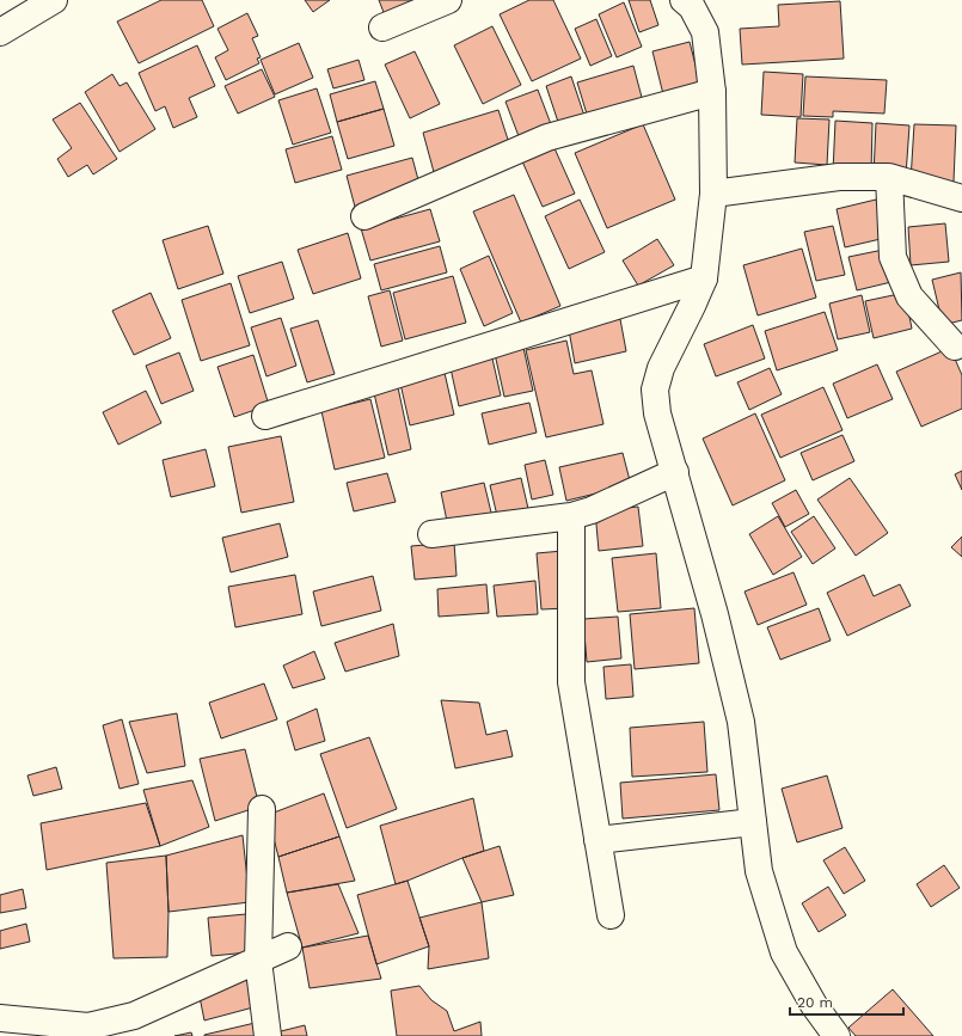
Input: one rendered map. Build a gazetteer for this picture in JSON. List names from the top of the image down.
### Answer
{
  "scale_bar": "20 m"
}
